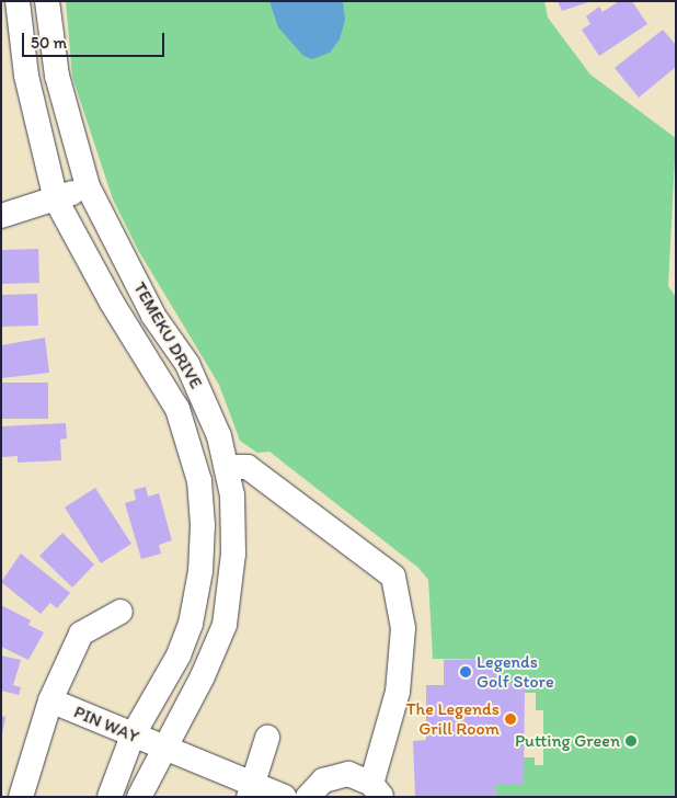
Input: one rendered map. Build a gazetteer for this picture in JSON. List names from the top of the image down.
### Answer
{
  "streets": {
    "street": ["TEMEKU DRIVE", "PIN WAY"]
  },
  "crossings": [
    ["TEMEKU DRIVE", "PIN WAY"]
  ],
  "places": ["Legends Golf Store", "The Legends Grill Room", "Putting Green"],
  "scale_bar": "50 m"
}
